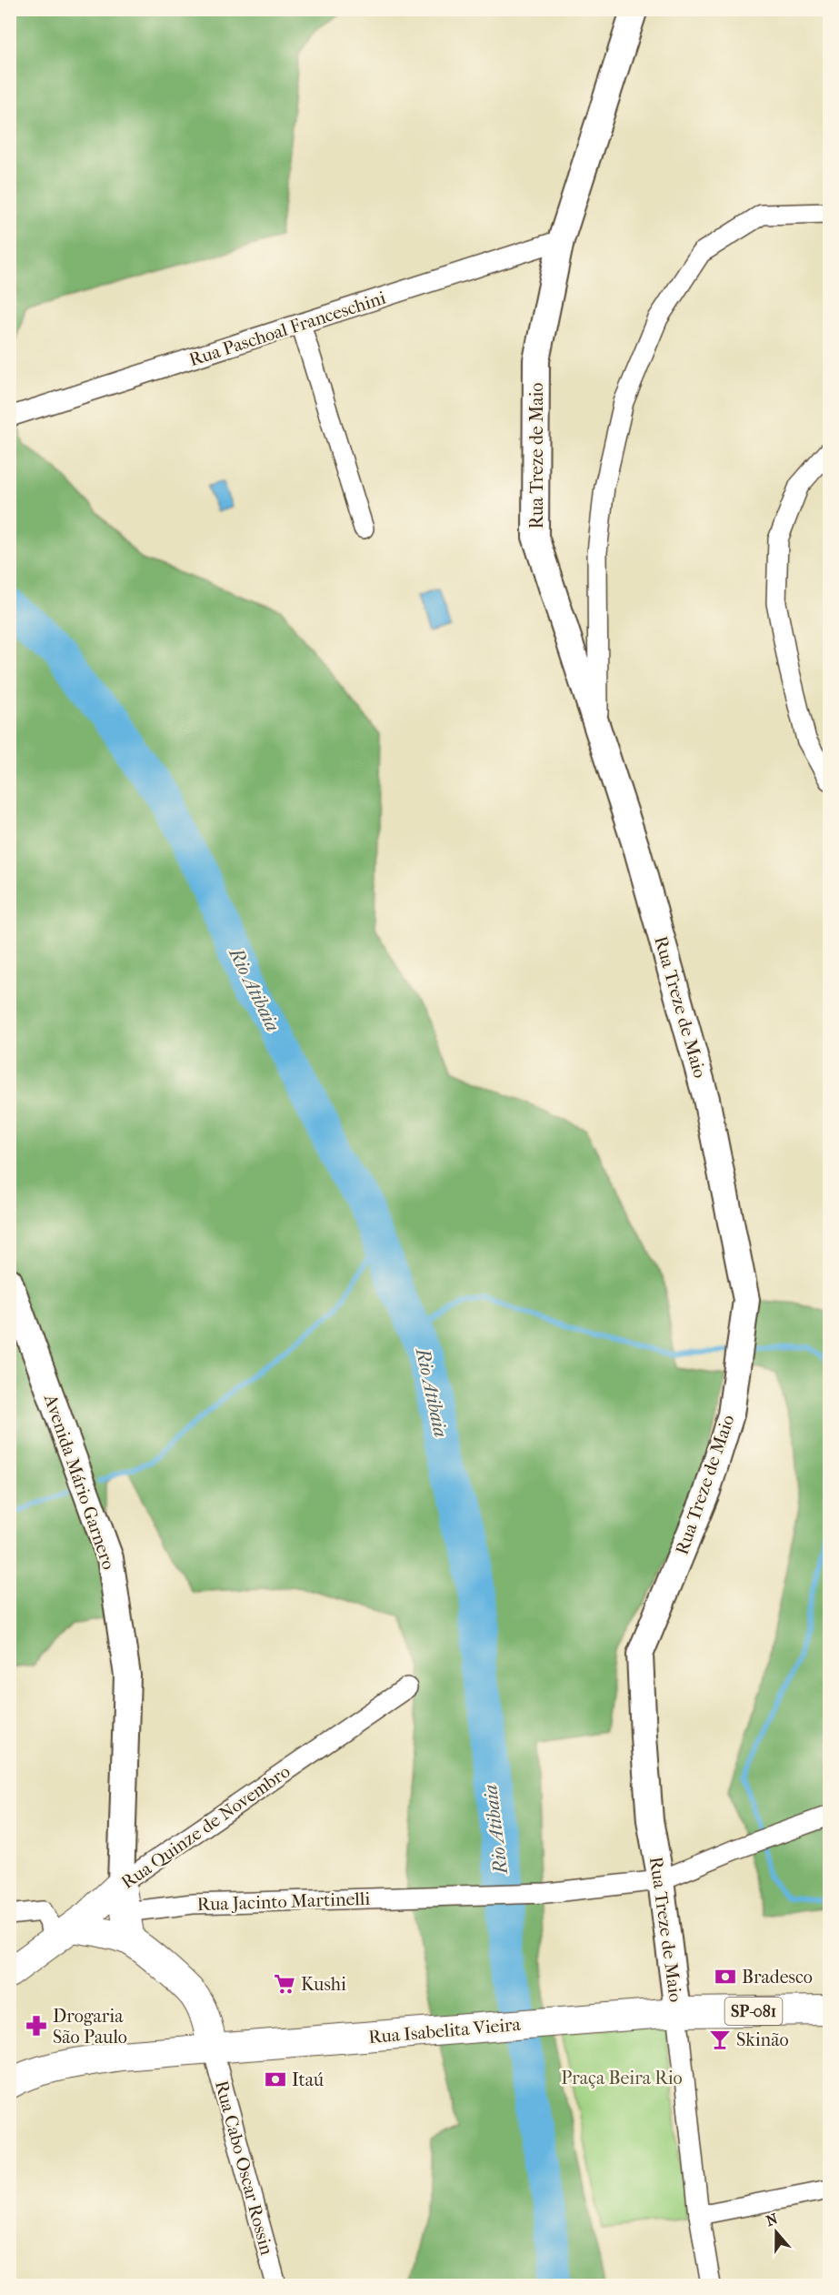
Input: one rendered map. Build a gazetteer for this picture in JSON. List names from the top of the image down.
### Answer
{
  "streets": {
    "main road": ["Rua Quinze de Novembro", "SP-081", "Rua Isabelita Vieira"],
    "street": [
      "Rua Paschoal Franceschini",
      "Rua Treze de Maio",
      "Avenida Mário Garnero",
      "Rua Jacinto Martinelli",
      "Rua Cabo Oscar Rossin"
    ]
  },
  "crossings": [
    ["Rua Paschoal Franceschini", "Rua Treze de Maio"],
    ["Rua Treze de Maio", "Rua Jacinto Martinelli"],
    ["Rua Treze de Maio", "SP-081"],
    ["Rua Treze de Maio", "Rua Isabelita Vieira"],
    ["Avenida Mário Garnero", "Rua Quinze de Novembro"],
    ["SP-081", "Rua Isabelita Vieira"],
    ["Rua Isabelita Vieira", "Rua Cabo Oscar Rossin"]
  ],
  "water": ["Rio Atibaia"],
  "parks": ["Praça Beira Rio"],
  "places": {
    "bank": ["Bradesco", "Itaú"],
    "supermarket": ["Kushi"],
    "pharmacy": ["Drogaria São Paulo"],
    "bar": ["Skinão"]
  },
  "north": "top"
}
